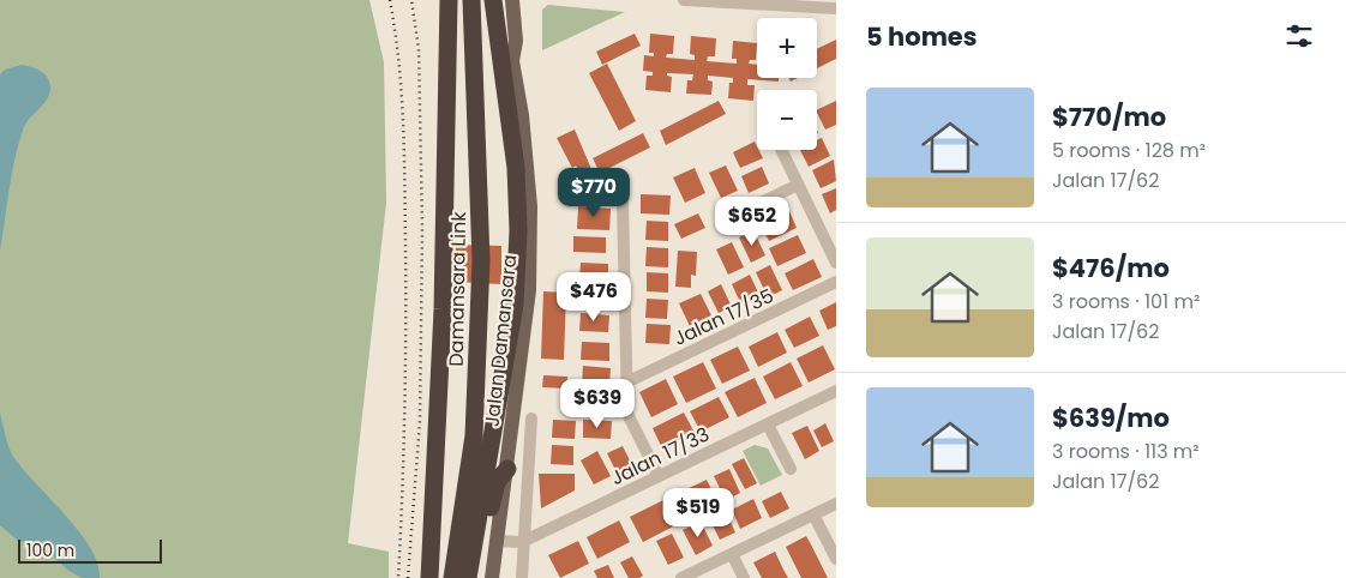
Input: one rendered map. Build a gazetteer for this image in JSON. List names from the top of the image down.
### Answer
{
  "streets": {
    "highway": ["Damansara Link"],
    "main road": ["Jalan Damansara"],
    "street": ["Jalan 17/35", "Jalan 17/33"]
  },
  "crossings": [
    ["Jalan Damansara", "Jalan 17/33"]
  ],
  "scale_bar": "100 m",
  "page": {
    "heading": "5 homes",
    "map_buttons": ["+", "−"],
    "list": [
      {
        "name": "$770/mo",
        "note": "5 rooms · 128 m² · Jalan 17/62"
      },
      {
        "name": "$476/mo",
        "note": "3 rooms · 101 m² · Jalan 17/62"
      },
      {
        "name": "$639/mo",
        "note": "3 rooms · 113 m² · Jalan 17/62"
      }
    ],
    "price": [
      "$770",
      "$652",
      "$476",
      "$639",
      "$519"
    ],
    "scale": "100 m"
  }
}
